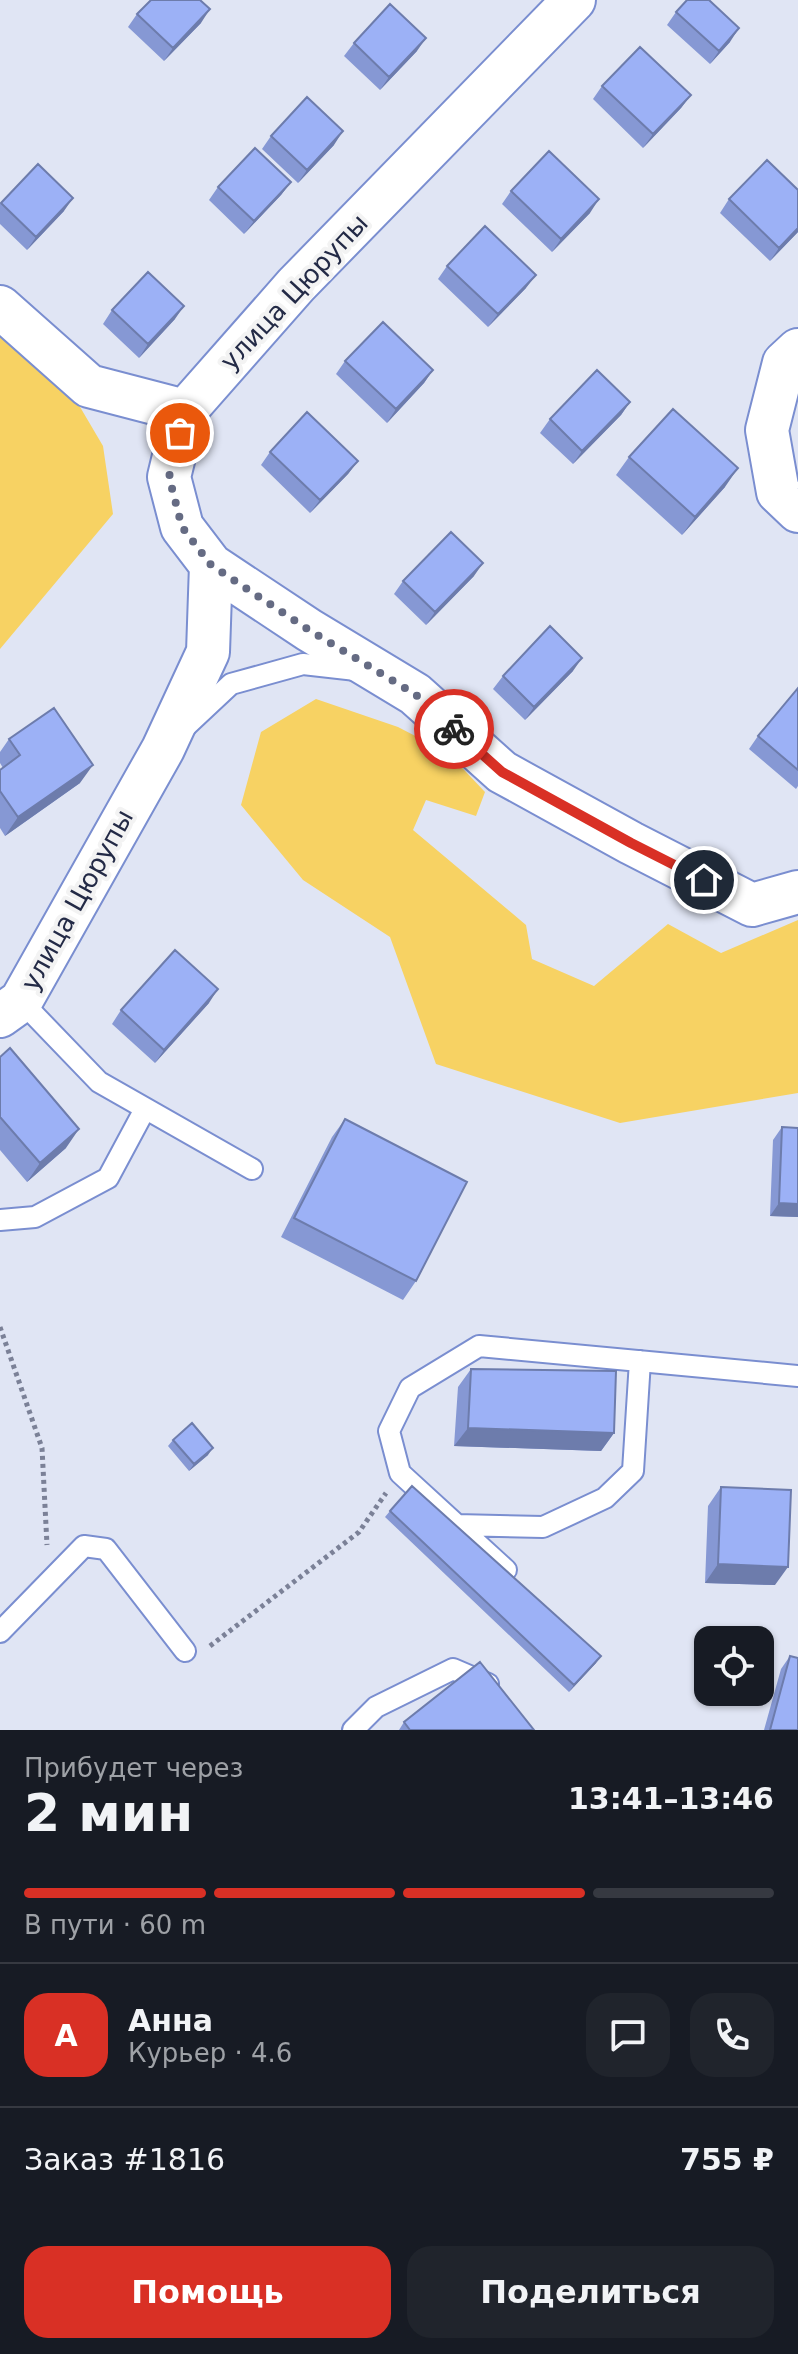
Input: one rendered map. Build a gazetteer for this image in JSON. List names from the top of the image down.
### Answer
{
  "streets": {
    "street": ["улица Цюрупы"]
  },
  "page": {
    "heading": ["2 мин", "Прибудет через", "13:41–13:46"],
    "panel": [
      "Анна",
      "Курьер · 4.6",
      "Заказ #1816",
      "755 ₽"
    ],
    "bar": "В пути · 60 m",
    "round": "А",
    "buttons": ["Помощь", "Поделиться"]
  }
}
